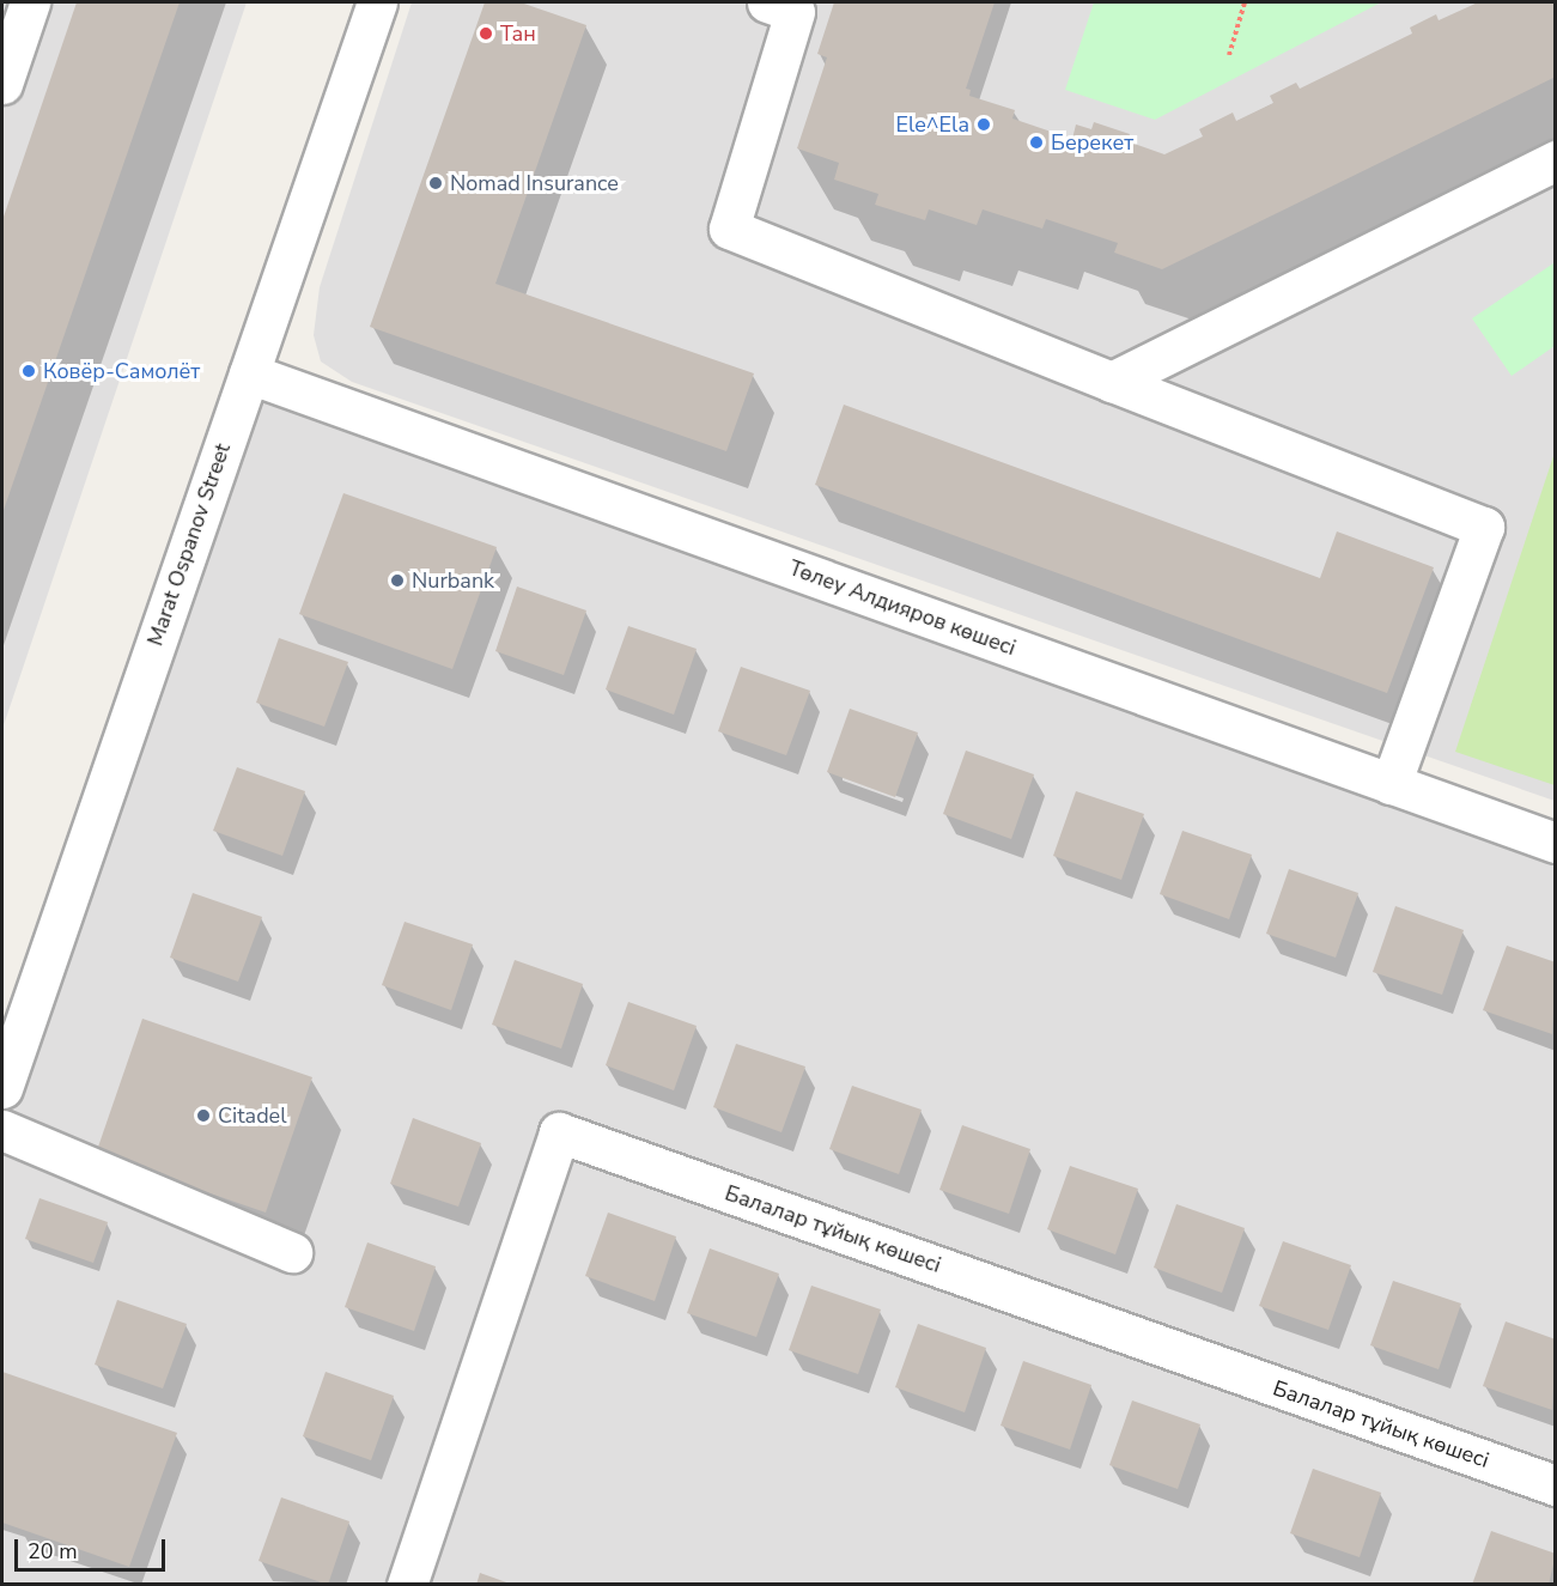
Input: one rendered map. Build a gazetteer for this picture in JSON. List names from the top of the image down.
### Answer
{
  "streets": {
    "street": ["Marat Ospanov Street", "Төлеу Алдияров көшесі", "Балалар тұйық көшесі"]
  },
  "crossings": [
    ["Marat Ospanov Street", "Төлеу Алдияров көшесі"]
  ],
  "places": [
    "Тан",
    "Ele^Ela",
    "Берекет",
    "Nomad Insurance",
    "Ковёр-Самолёт",
    "Nurbank",
    "Citadel"
  ],
  "scale_bar": "20 m"
}
